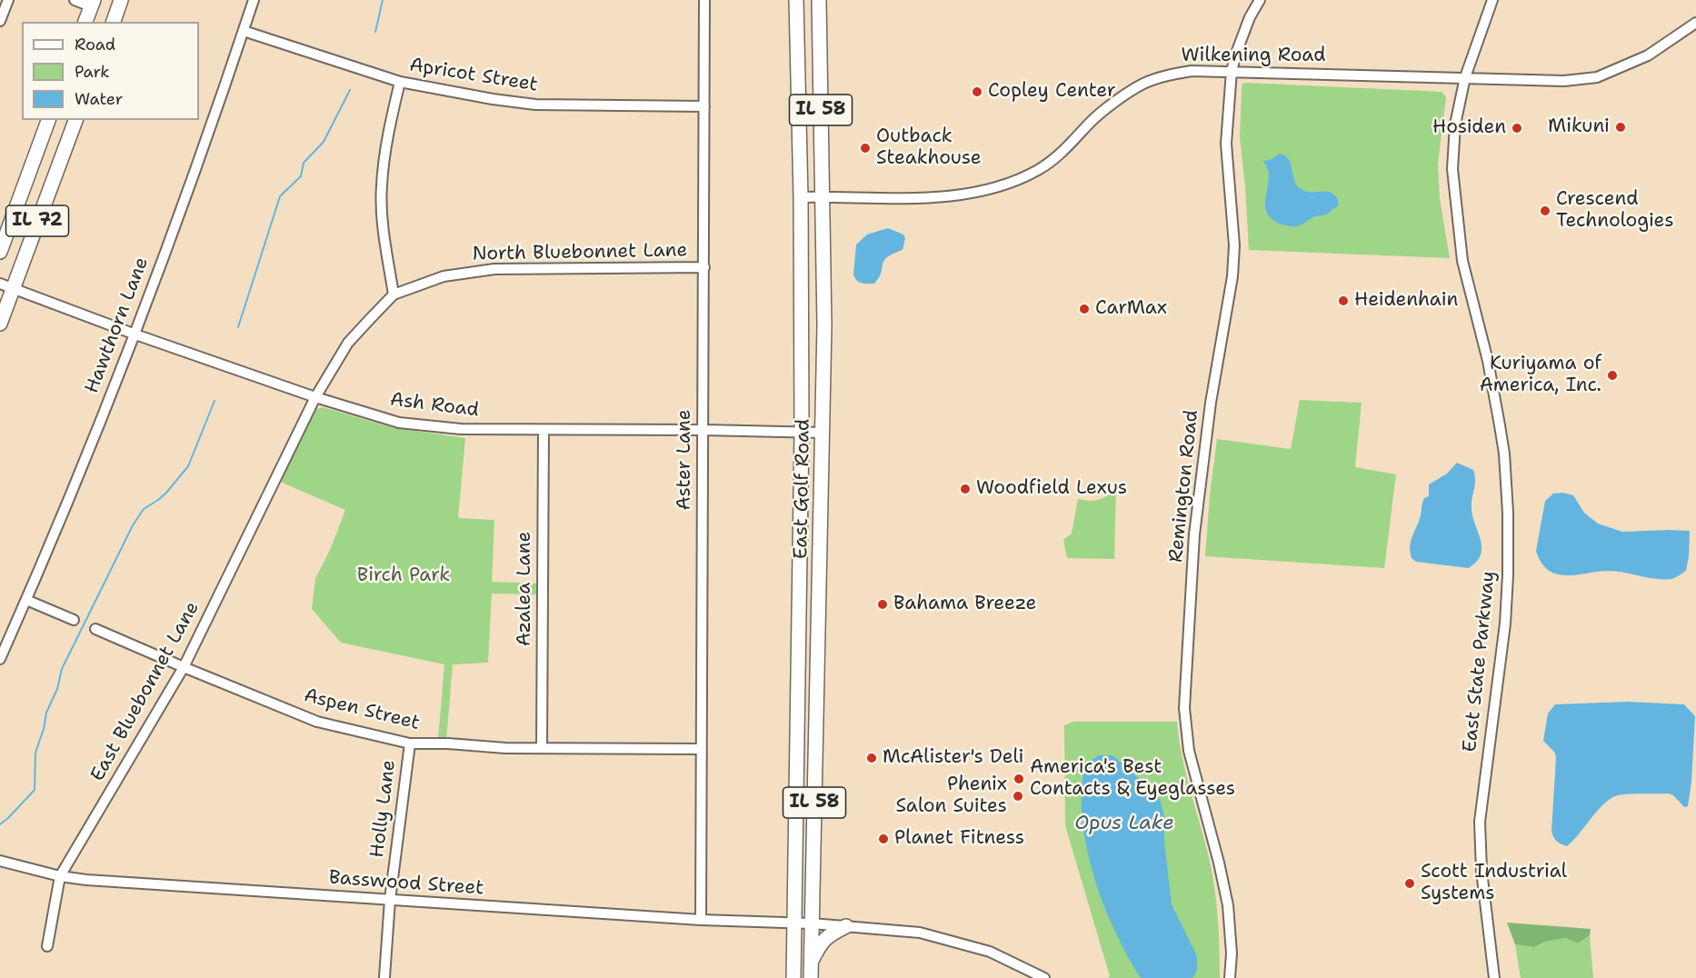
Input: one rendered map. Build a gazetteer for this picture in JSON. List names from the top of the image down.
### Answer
{
  "streets": {
    "main road": ["IL 58", "IL 72", "East Golf Road"],
    "street": [
      "Wilkening Road",
      "Apricot Street",
      "North Bluebonnet Lane",
      "Hawthorn Lane",
      "Ash Road",
      "Aster Lane",
      "Remington Road",
      "Azalea Lane",
      "East State Parkway",
      "East Bluebonnet Lane",
      "Aspen Street",
      "Holly Lane",
      "Basswood Street"
    ]
  },
  "crossings": [
    ["Wilkening Road", "Remington Road"],
    ["Wilkening Road", "East Golf Road"],
    ["Wilkening Road", "East State Parkway"],
    ["Apricot Street", "Hawthorn Lane"],
    ["Apricot Street", "Aster Lane"],
    ["IL 72", "Ash Road"],
    ["North Bluebonnet Lane", "Ash Road"],
    ["North Bluebonnet Lane", "Aster Lane"],
    ["North Bluebonnet Lane", "East Bluebonnet Lane"],
    ["Hawthorn Lane", "Ash Road"],
    ["Ash Road", "Aster Lane"],
    ["Ash Road", "East Golf Road"],
    ["Ash Road", "Azalea Lane"],
    ["Ash Road", "East Bluebonnet Lane"],
    ["Aster Lane", "Aspen Street"],
    ["Aster Lane", "Basswood Street"],
    ["East Golf Road", "Basswood Street"],
    ["Azalea Lane", "Aspen Street"],
    ["East Bluebonnet Lane", "Aspen Street"],
    ["East Bluebonnet Lane", "Basswood Street"],
    ["Aspen Street", "Holly Lane"],
    ["Holly Lane", "Basswood Street"]
  ],
  "water": ["Opus Lake"],
  "parks": ["Birch Park"],
  "places": [
    "Copley Center",
    "Mikuni",
    "Hosiden",
    "Outback Steakhouse",
    "Crescend Technologies",
    "Heidenhain",
    "CarMax",
    "Kuriyama of America, Inc.",
    "Woodfield Lexus",
    "Bahama Breeze",
    "McAlister's Deli",
    "America's Best Contacts & Eyeglasses",
    "Phenix Salon Suites",
    "Planet Fitness",
    "Scott Industrial Systems"
  ],
  "legend": ["Road", "Park", "Water"]
}
